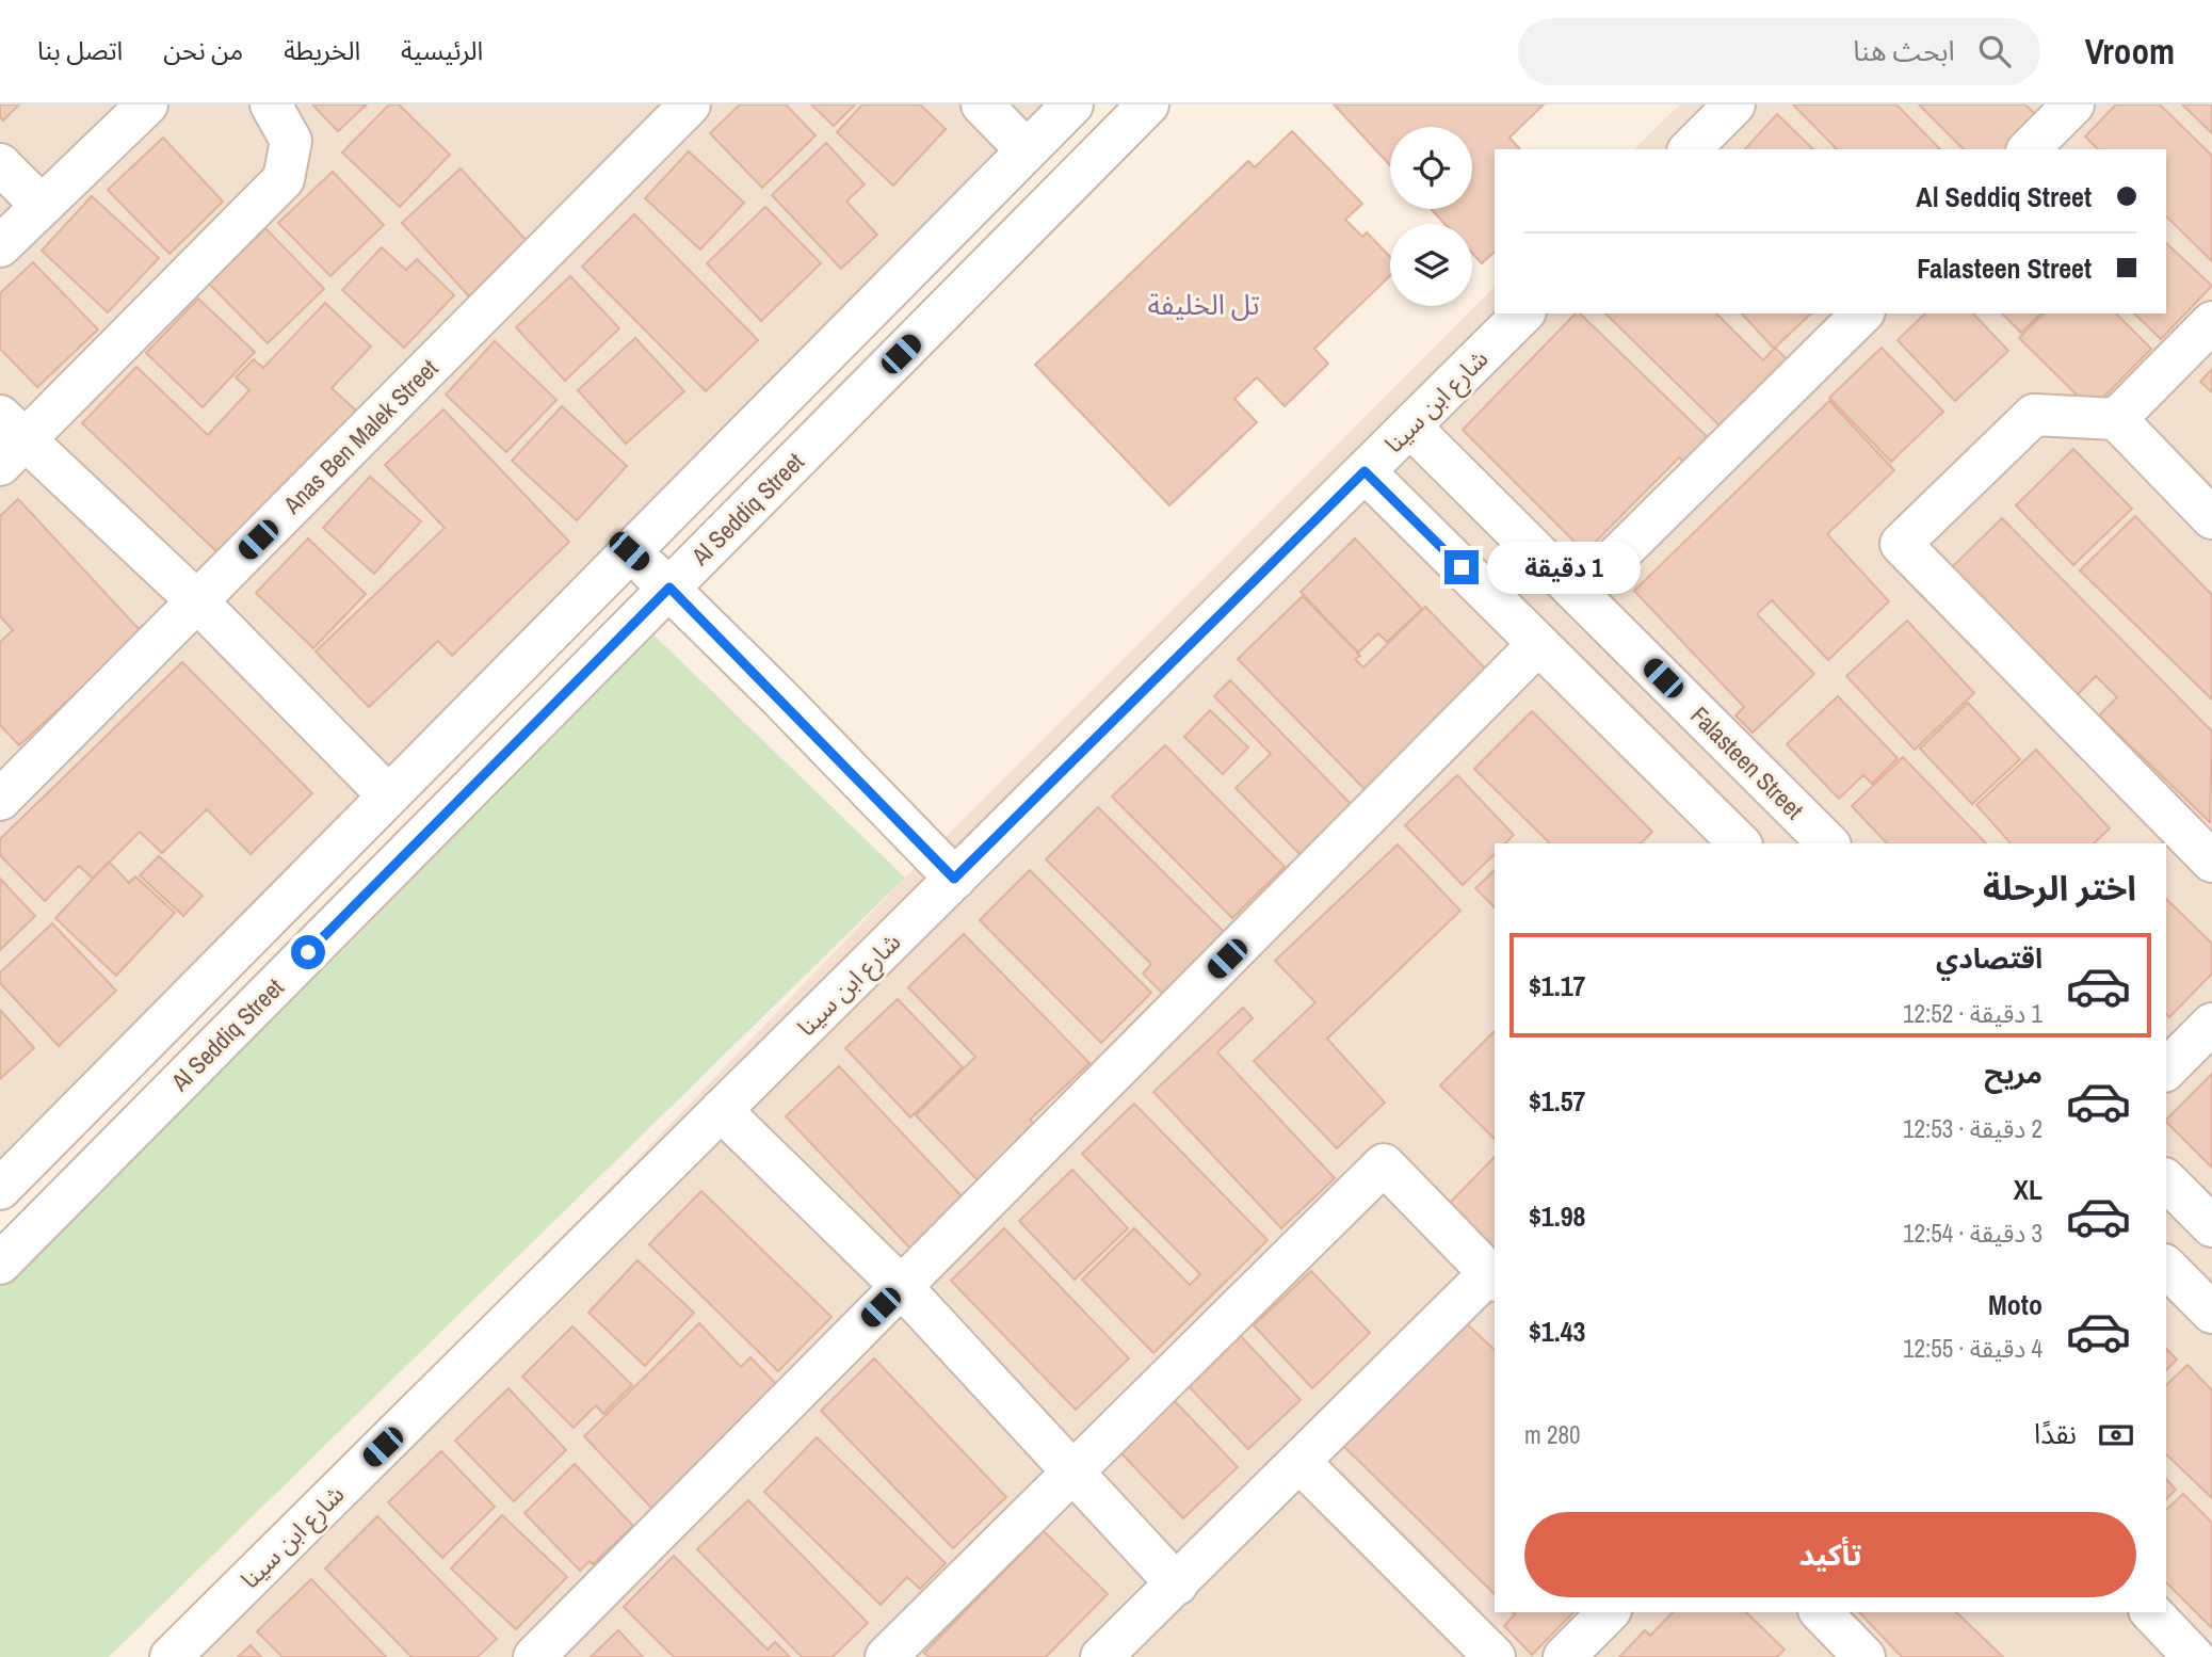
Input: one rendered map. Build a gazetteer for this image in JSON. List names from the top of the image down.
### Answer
{
  "streets": {
    "street": [
      "شارع ابن سينا",
      "Anas Ben Malek Street",
      "Al Seddiq Street",
      "Falasteen Street"
    ]
  },
  "crossings": [
    ["شارع ابن سينا", "Falasteen Street"]
  ],
  "districts": ["تل الخليفة"],
  "page": {
    "header": "Vroom",
    "search": "ابحث هنا",
    "nav": [
      "الرئيسية",
      "الخريطة",
      "من نحن",
      "اتصل بنا"
    ],
    "banner": ["Al Seddiq Street", "Falasteen Street"],
    "bubble": "1 دقيقة",
    "heading": "اختر الرحلة",
    "list": [
      {
        "name": "اقتصادي",
        "note": "1 دقيقة · 12:52",
        "value": "$1.17"
      },
      {
        "name": "مريح",
        "note": "2 دقيقة · 12:53",
        "value": "$1.57"
      },
      {
        "name": "XL",
        "note": "3 دقيقة · 12:54",
        "value": "$1.98"
      },
      {
        "name": "Moto",
        "note": "4 دقيقة · 12:55",
        "value": "$1.43"
      }
    ],
    "pay": ["نقدًا", "280 m"],
    "buttons": "تأكيد"
  }
}
